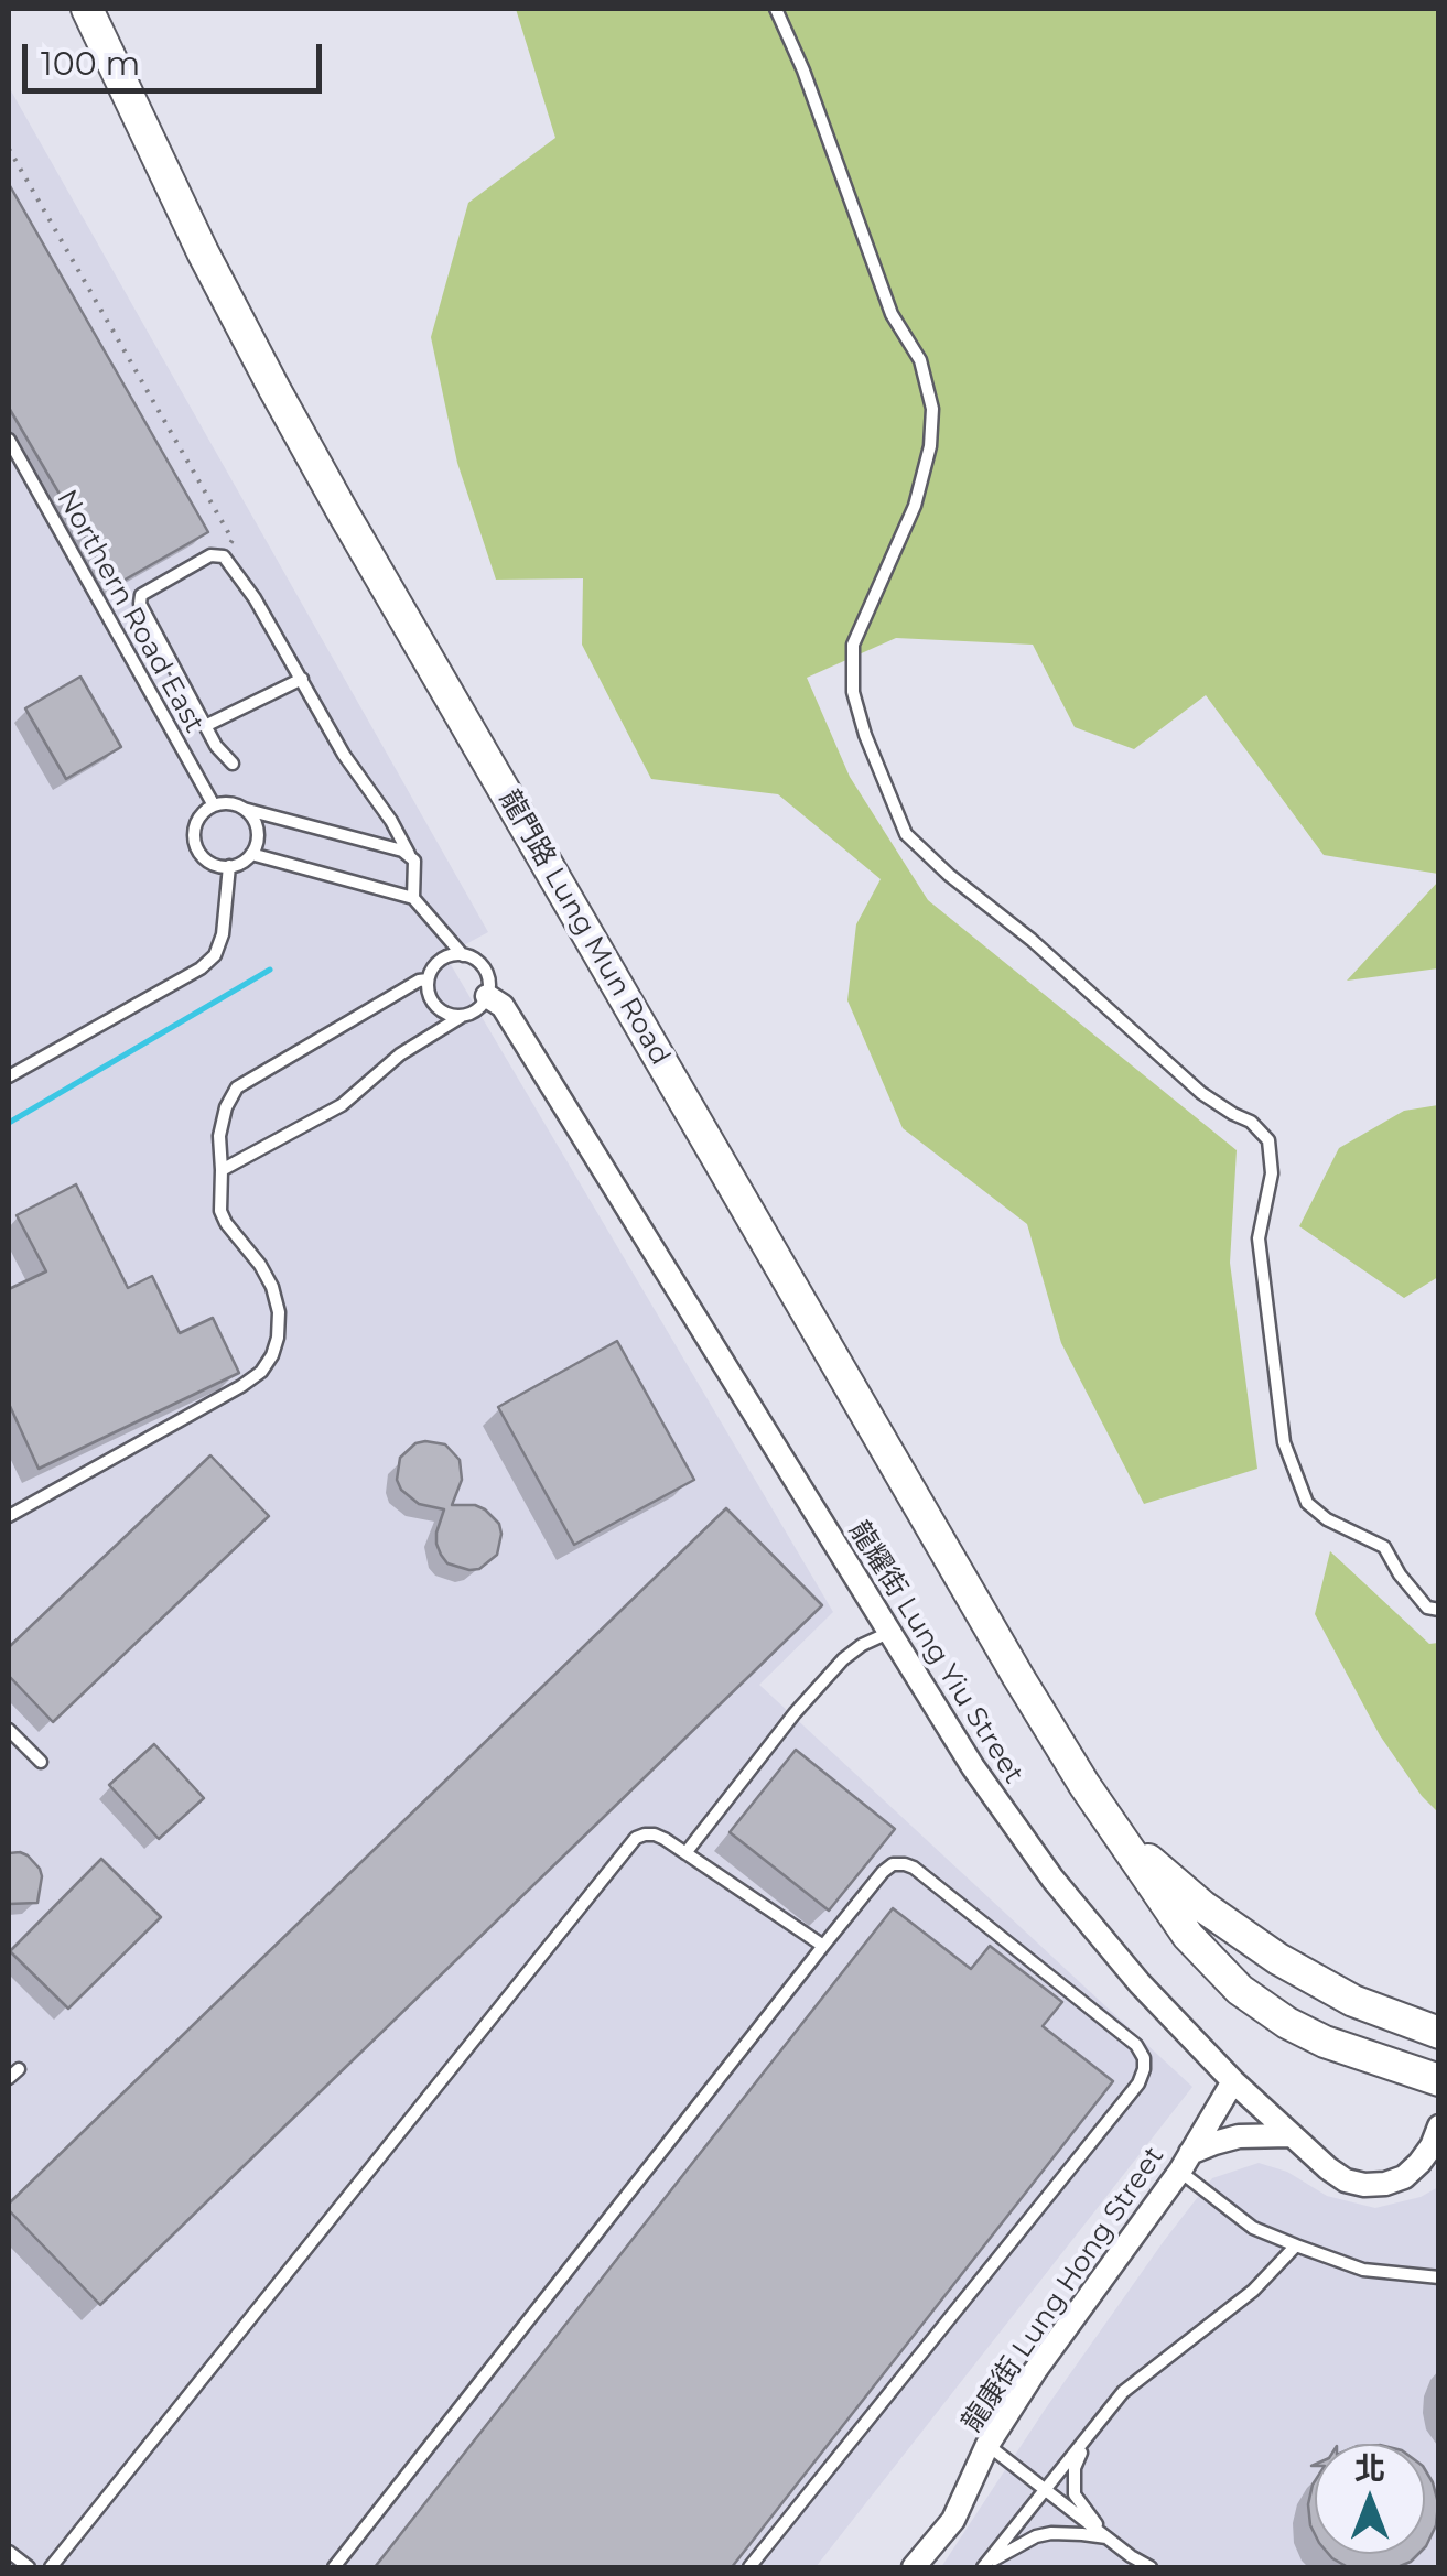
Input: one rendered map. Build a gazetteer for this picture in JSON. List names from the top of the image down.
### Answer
{
  "streets": {
    "street": ["龍門路 Lung Mun Road", "龍耀街 Lung Yiu Street", "龍康街 Lung Hong Street"],
    "lane": ["Northern Road East"]
  },
  "crossings": [
    ["龍耀街 Lung Yiu Street", "龍康街 Lung Hong Street"]
  ],
  "scale_bar": "100 m",
  "north": "top"
}
